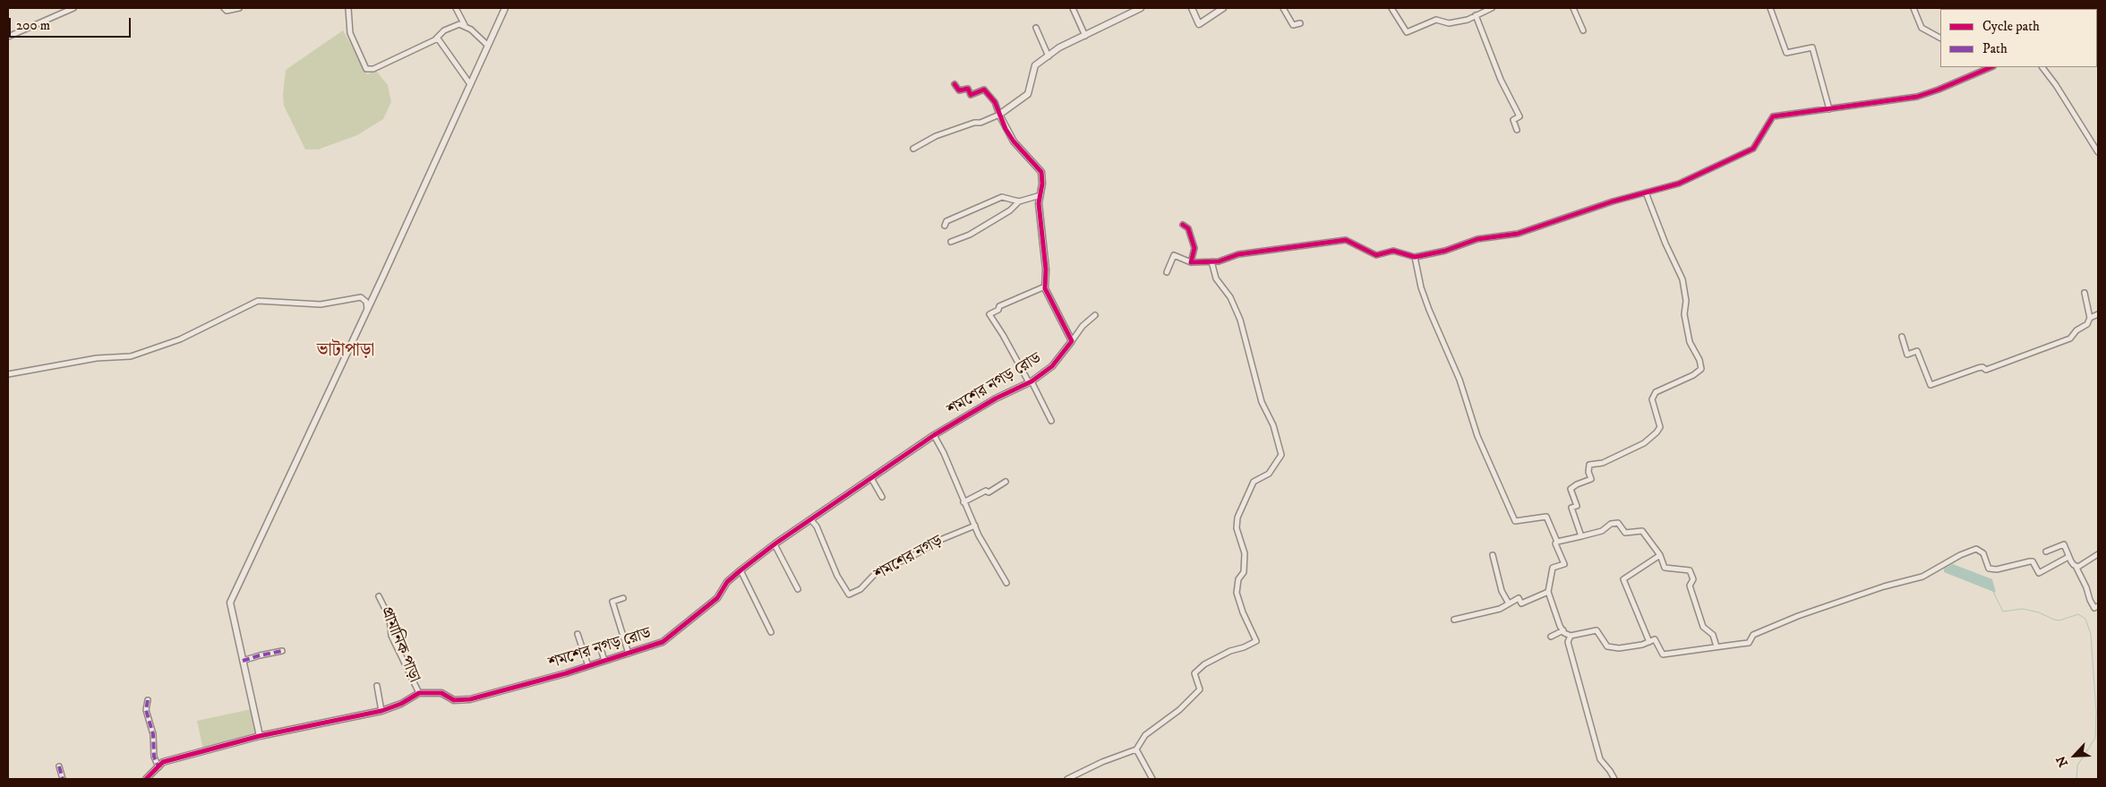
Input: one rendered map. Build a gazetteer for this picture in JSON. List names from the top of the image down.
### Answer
{
  "streets": {
    "street": ["শমশের নগড় রোড", "শমশের নগড়", "প্রামানিক পাড়া"]
  },
  "crossings": [
    ["শমশের নগড় রোড", "শমশের নগড়"],
    ["শমশের নগড় রোড", "প্রামানিক পাড়া"]
  ],
  "districts": ["ভাটাপাড়া"],
  "legend": ["Cycle path", "Path"],
  "scale_bar": "200 m",
  "north": "bottom left"
}
